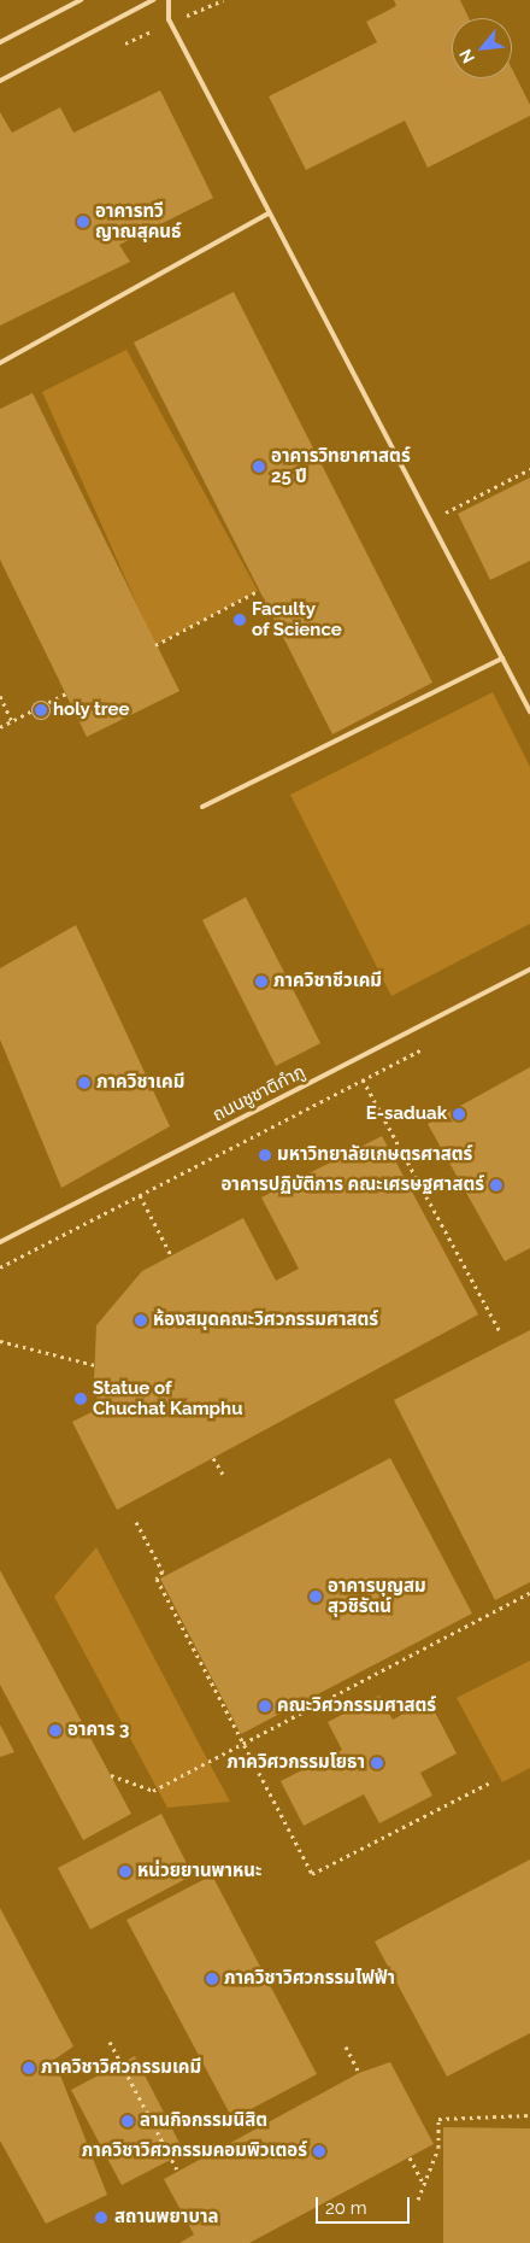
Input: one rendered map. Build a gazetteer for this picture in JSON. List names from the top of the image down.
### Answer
{
  "streets": {
    "lane": ["ถนนชูชาติกำภู"]
  },
  "places": [
    "อาคารทวี ญาณสุคนธ์",
    "อาคารวิทยาศาสตร์ 25 ปี",
    "Faculty of Science",
    "holy tree",
    "ภาควิชาชีวเคมี",
    "ภาควิชาเคมี",
    "E-saduak",
    "มหาวิทยาลัยเกษตรศาสตร์",
    "อาคารปฏิบัติการ คณะเศรษฐศาสตร์",
    "ห้องสมุดคณะวิศวกรรมศาสตร์",
    "Statue of Chuchat Kamphu",
    "อาคารบุญสม สุวชิรัตน์",
    "คณะวิศวกรรมศาสตร์",
    "อาคาร 3",
    "ภาควิศวกรรมโยธา",
    "หน่วยยานพาหนะ",
    "ภาควิชาวิศวกรรมไฟฟ้า",
    "ภาควิชาวิศวกรรมเคมี",
    "ลานกิจกรรมนิสิต",
    "ภาควิชาวิศวกรรมคอมพิวเตอร์",
    "สถานพยาบาล"
  ],
  "scale_bar": "20 m",
  "north": "bottom left"
}
